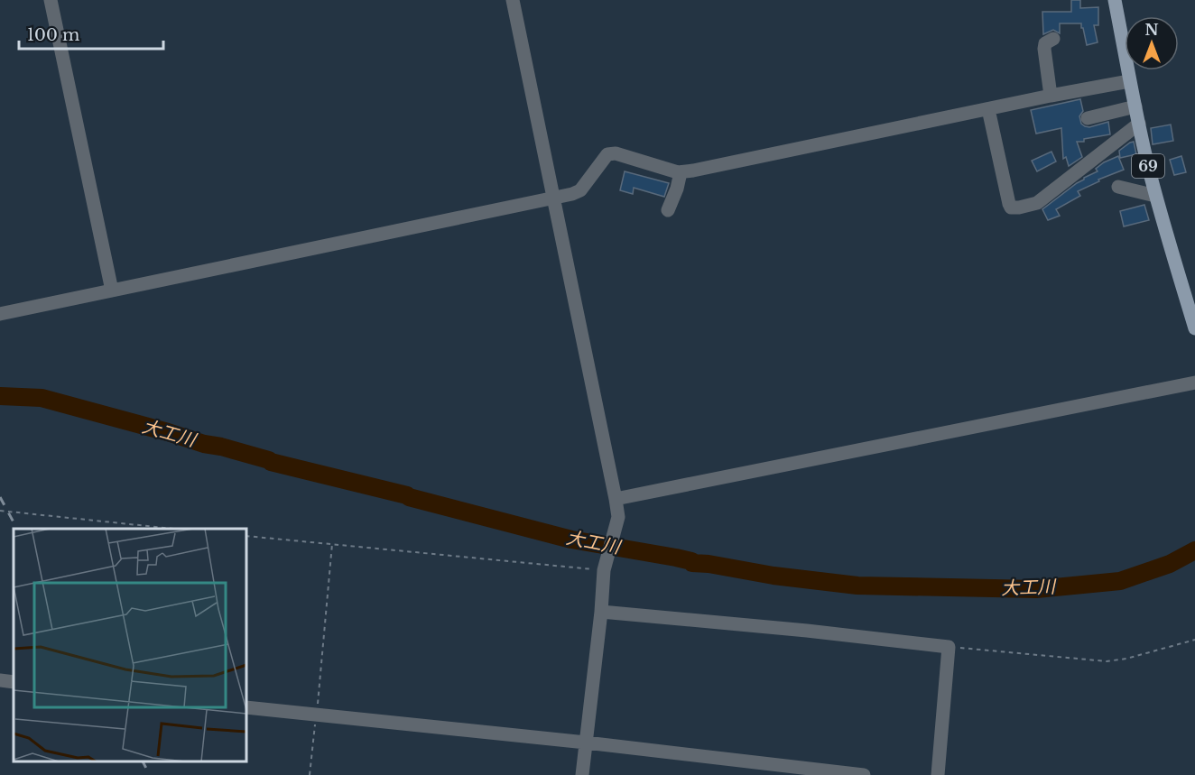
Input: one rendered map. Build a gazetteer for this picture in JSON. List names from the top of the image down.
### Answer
{
  "streets": {
    "main road": ["69"]
  },
  "water": ["大工川"],
  "scale_bar": "100 m",
  "north": "top"
}
